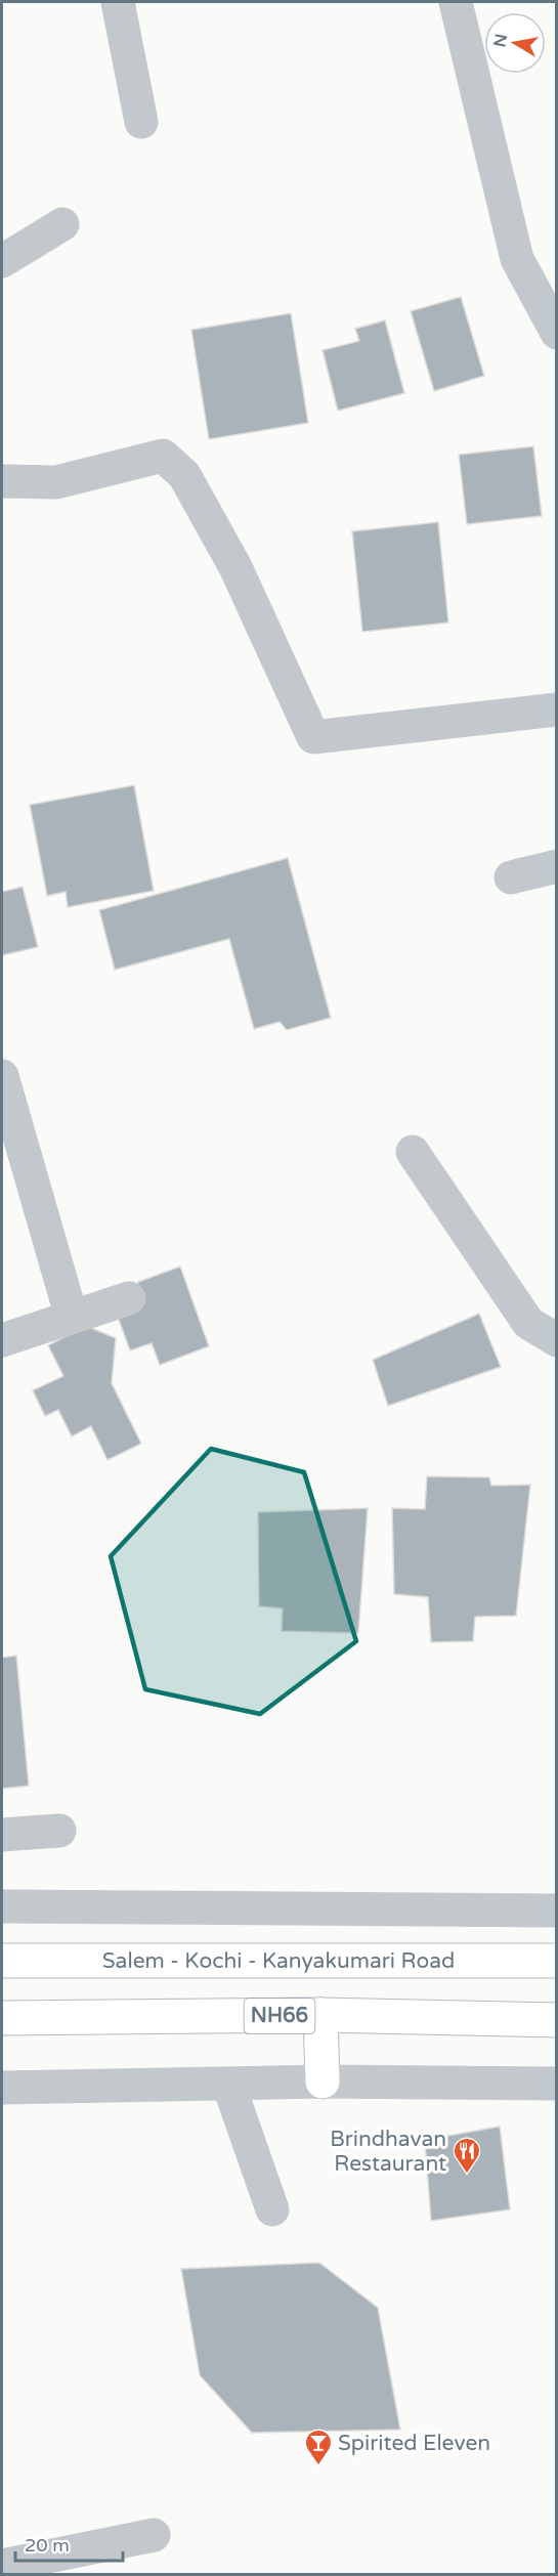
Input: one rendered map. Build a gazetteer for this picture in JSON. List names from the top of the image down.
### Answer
{
  "streets": {
    "highway": ["Salem - Kochi - Kanyakumari Road", "NH66"]
  },
  "places": {
    "restaurant": ["Brindhavan Restaurant"],
    "bar": ["Spirited Eleven"]
  },
  "scale_bar": "20 m",
  "north": "left"
}
